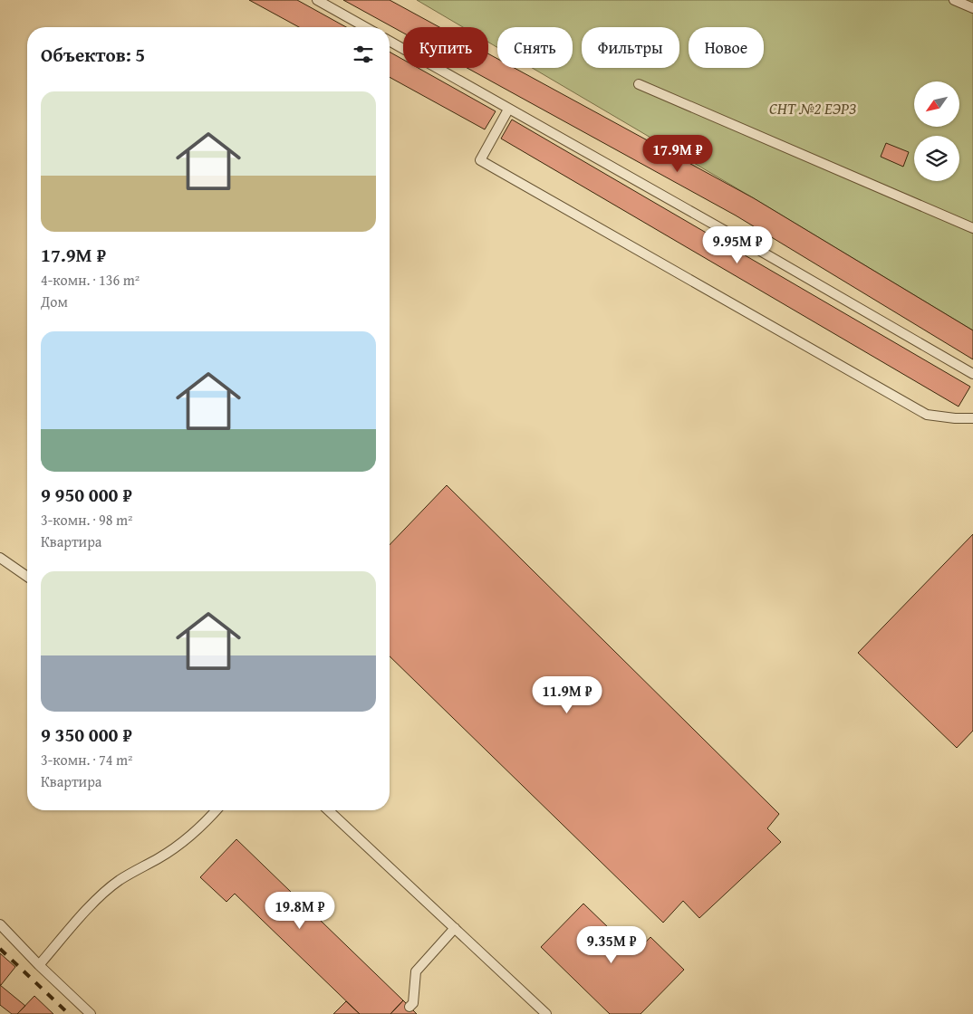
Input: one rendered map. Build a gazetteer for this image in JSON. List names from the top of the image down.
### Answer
{
  "parks": ["СНТ №2 ЕЭРЗ"],
  "north": "bottom left",
  "page": {
    "chip": [
      "Купить",
      "Снять",
      "Фильтры",
      "Новое"
    ],
    "heading": "Объектов: 5",
    "list": [
      {
        "name": "17.9M ₽",
        "note": "4-комн. · 136 m² · Дом"
      },
      {
        "name": "9 950 000 ₽",
        "note": "3-комн. · 98 m² · Квартира"
      },
      {
        "name": "9 350 000 ₽",
        "note": "3-комн. · 74 m² · Квартира"
      }
    ],
    "price": [
      "17.9M ₽",
      "9.95M ₽",
      "11.9M ₽",
      "19.8M ₽",
      "9.35M ₽"
    ]
  }
}
